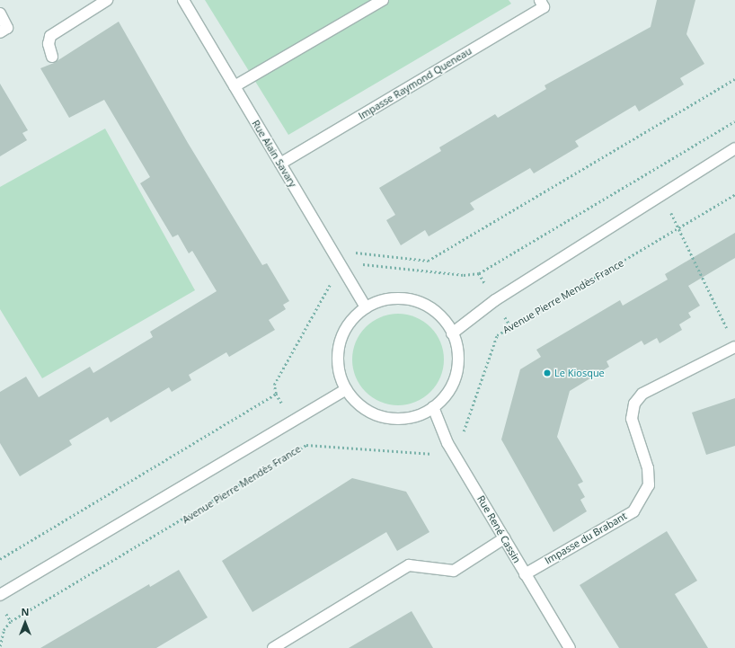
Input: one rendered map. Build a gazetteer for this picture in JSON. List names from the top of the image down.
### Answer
{
  "streets": {
    "street": [
      "Impasse Raymond Queneau",
      "Rue Alain Savary",
      "Rue René Cassin",
      "Impasse du Brabant"
    ],
    "path": ["Avenue Pierre Mendès France"]
  },
  "crossings": [
    ["Impasse Raymond Queneau", "Rue Alain Savary"],
    ["Rue Alain Savary", "Rue René Cassin"],
    ["Avenue Pierre Mendès France", "Rue René Cassin"],
    ["Rue René Cassin", "Impasse du Brabant"]
  ],
  "places": ["Le Kiosque"],
  "north": "top"
}
